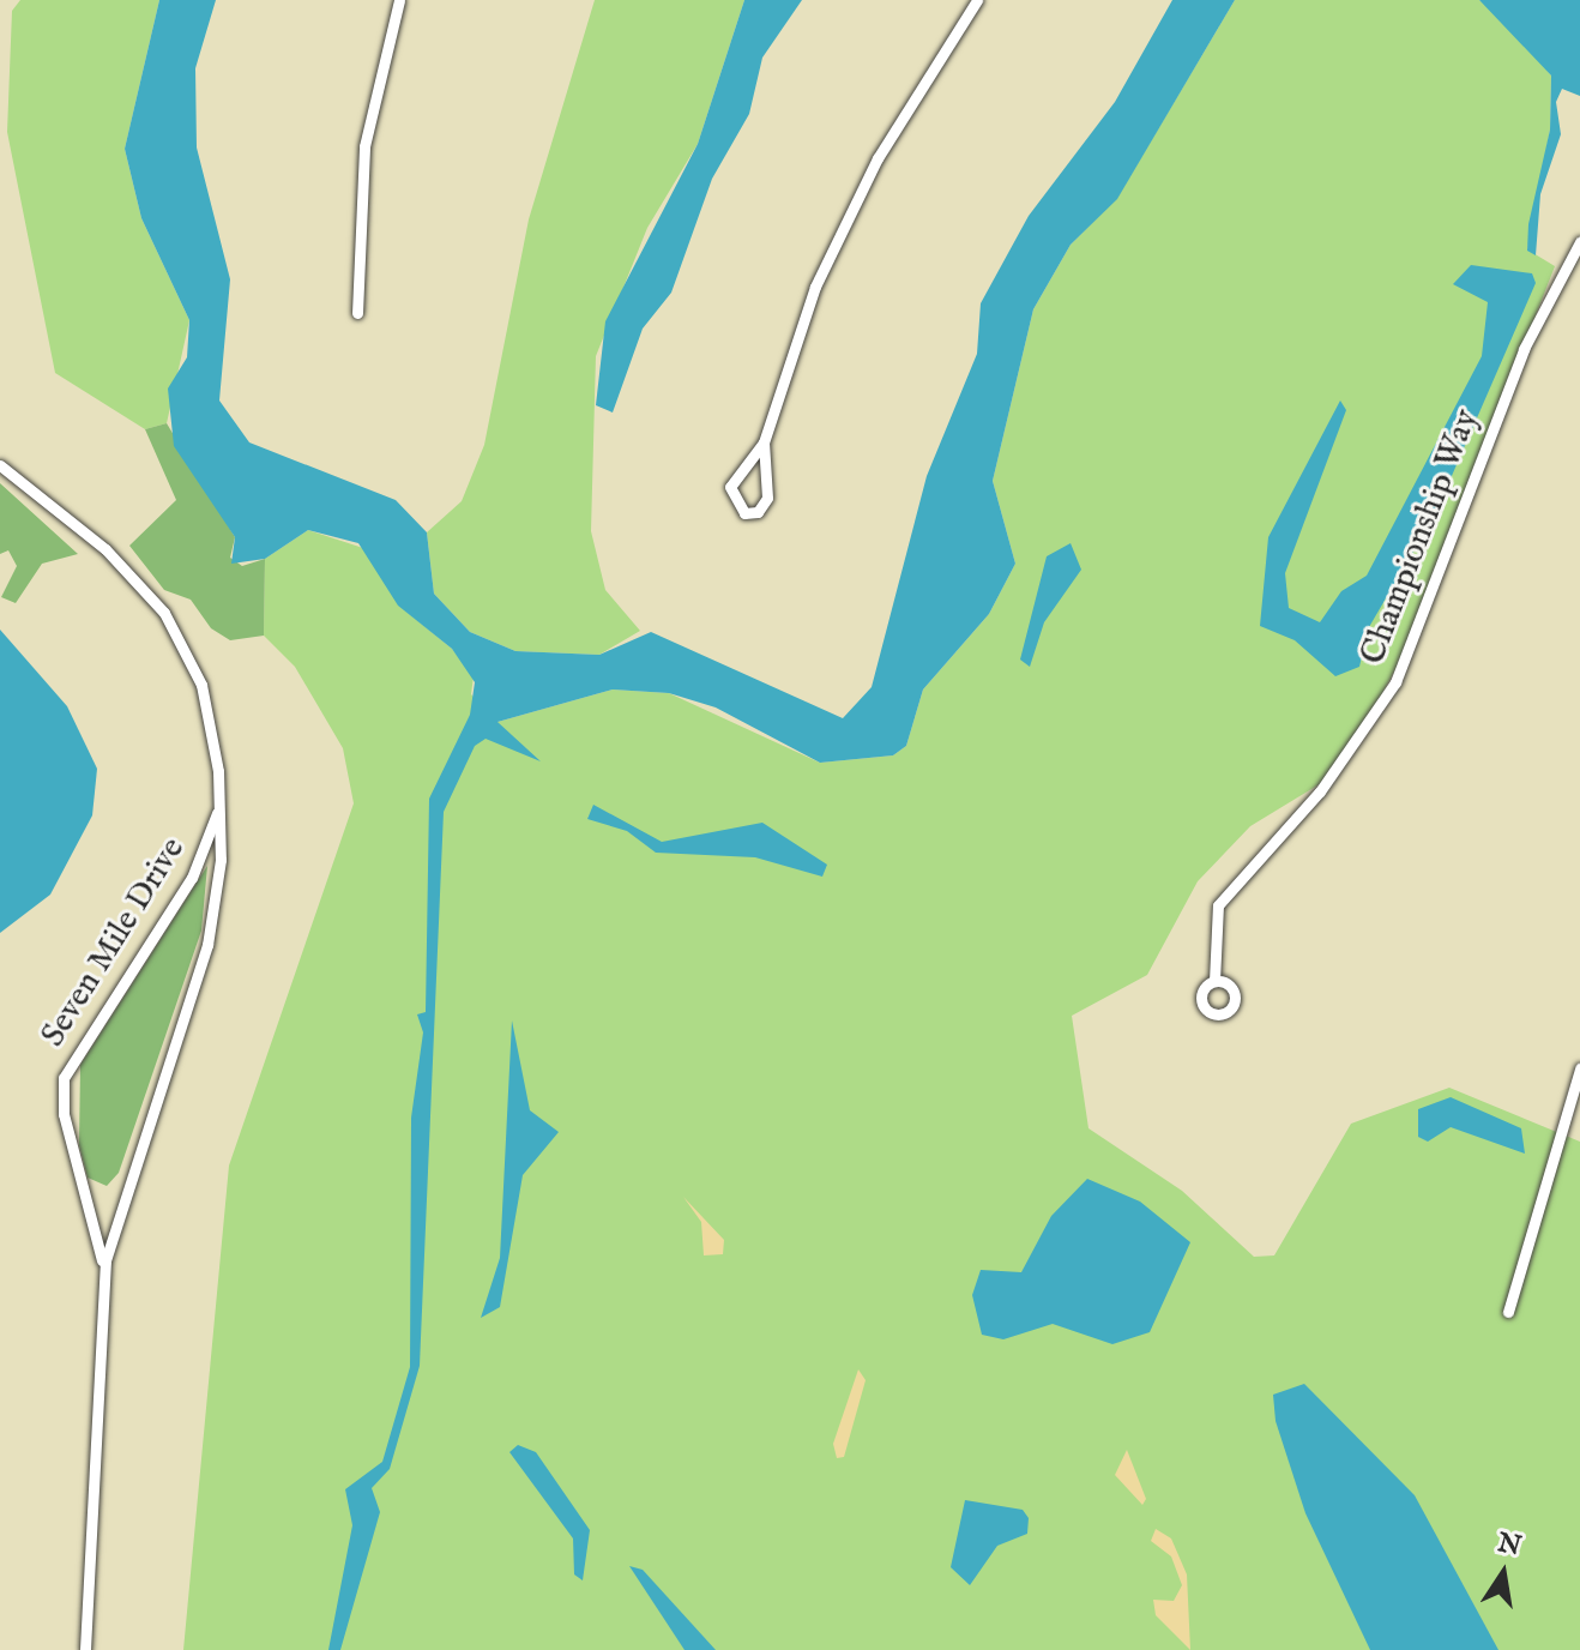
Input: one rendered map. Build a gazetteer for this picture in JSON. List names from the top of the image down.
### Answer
{
  "streets": {
    "street": ["Championship Way", "Seven Mile Drive"]
  },
  "north": "top"
}
